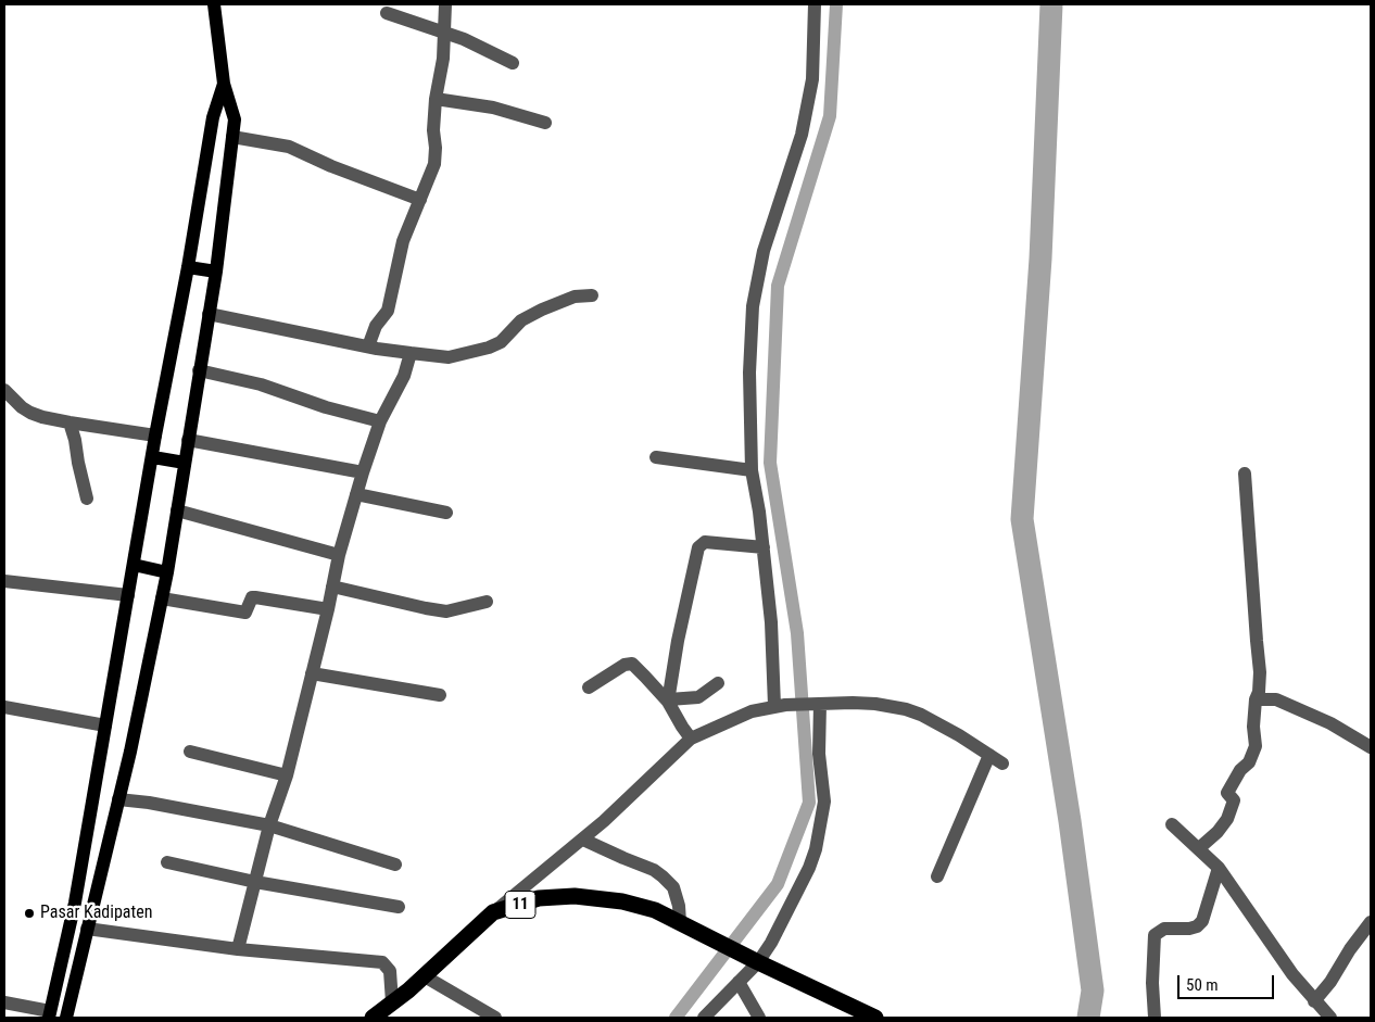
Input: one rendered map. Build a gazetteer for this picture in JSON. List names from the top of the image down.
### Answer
{
  "streets": {
    "highway": ["11"]
  },
  "places": ["Pasar Kadipaten"],
  "scale_bar": "50 m"
}
